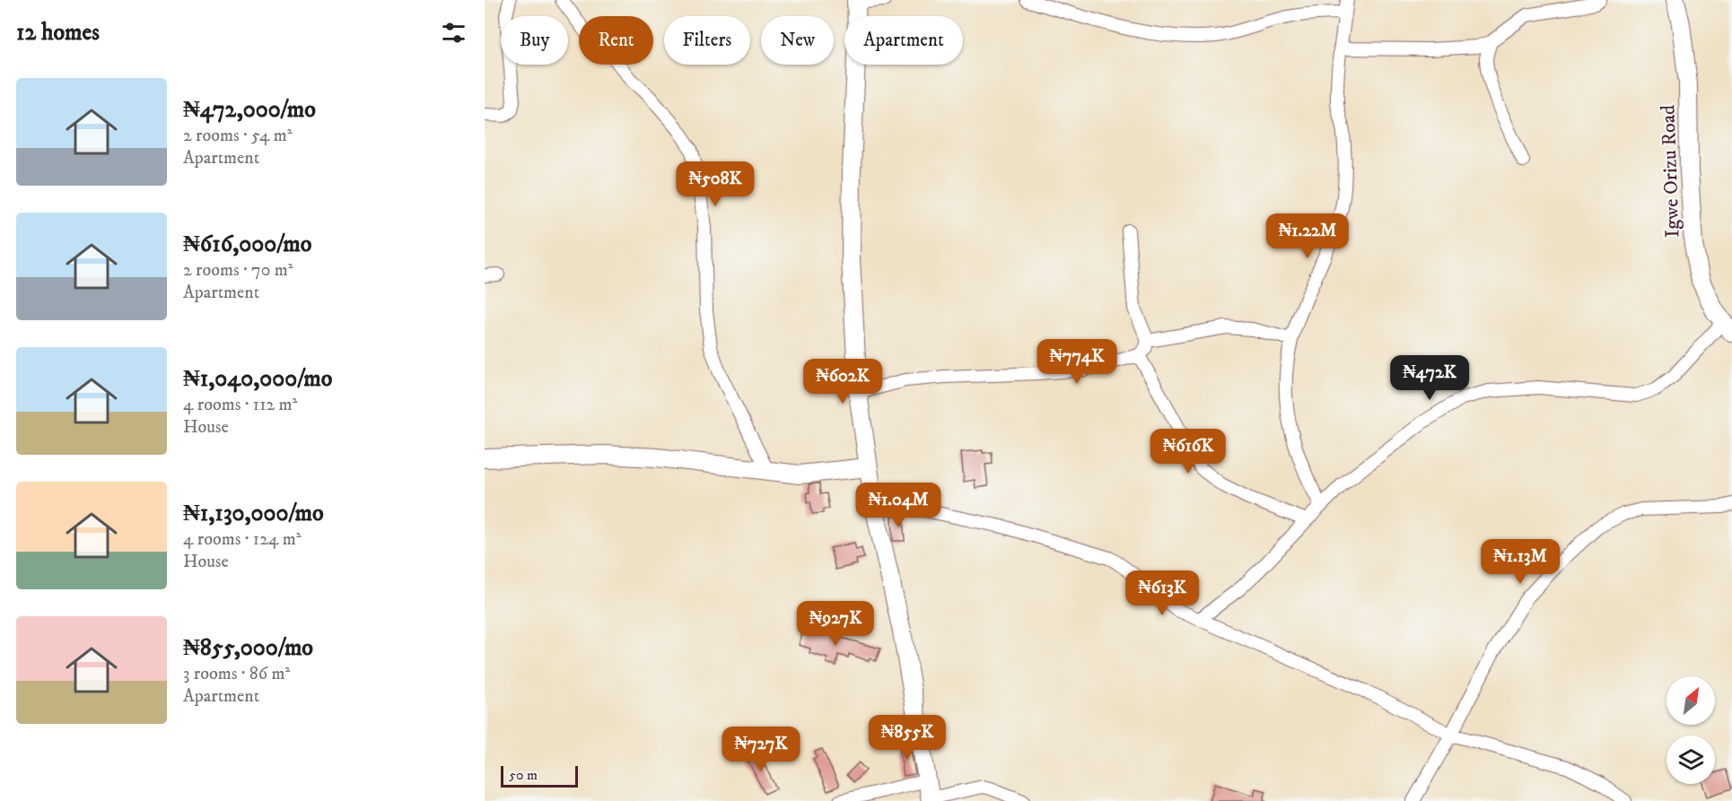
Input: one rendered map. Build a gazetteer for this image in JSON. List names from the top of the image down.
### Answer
{
  "streets": {
    "street": ["Igwe Orizu Road"]
  },
  "scale_bar": "50 m",
  "north": "top right",
  "page": {
    "heading": "12 homes",
    "chip": [
      "Buy",
      "Rent",
      "Filters",
      "New",
      "Apartment"
    ],
    "list": [
      {
        "name": "₦472,000/mo",
        "note": "2 rooms · 54 m² · Apartment"
      },
      {
        "name": "₦616,000/mo",
        "note": "2 rooms · 70 m² · Apartment"
      },
      {
        "name": "₦1,040,000/mo",
        "note": "4 rooms · 112 m² · House"
      },
      {
        "name": "₦1,130,000/mo",
        "note": "4 rooms · 124 m² · House"
      },
      {
        "name": "₦855,000/mo",
        "note": "3 rooms · 86 m² · Apartment"
      }
    ],
    "price": [
      "₦508K",
      "₦1.22M",
      "₦774K",
      "₦472K",
      "₦602K",
      "₦616K",
      "₦1.04M",
      "₦1.13M",
      "₦613K",
      "₦927K",
      "₦855K",
      "₦727K"
    ],
    "scale": "50 m"
  }
}
